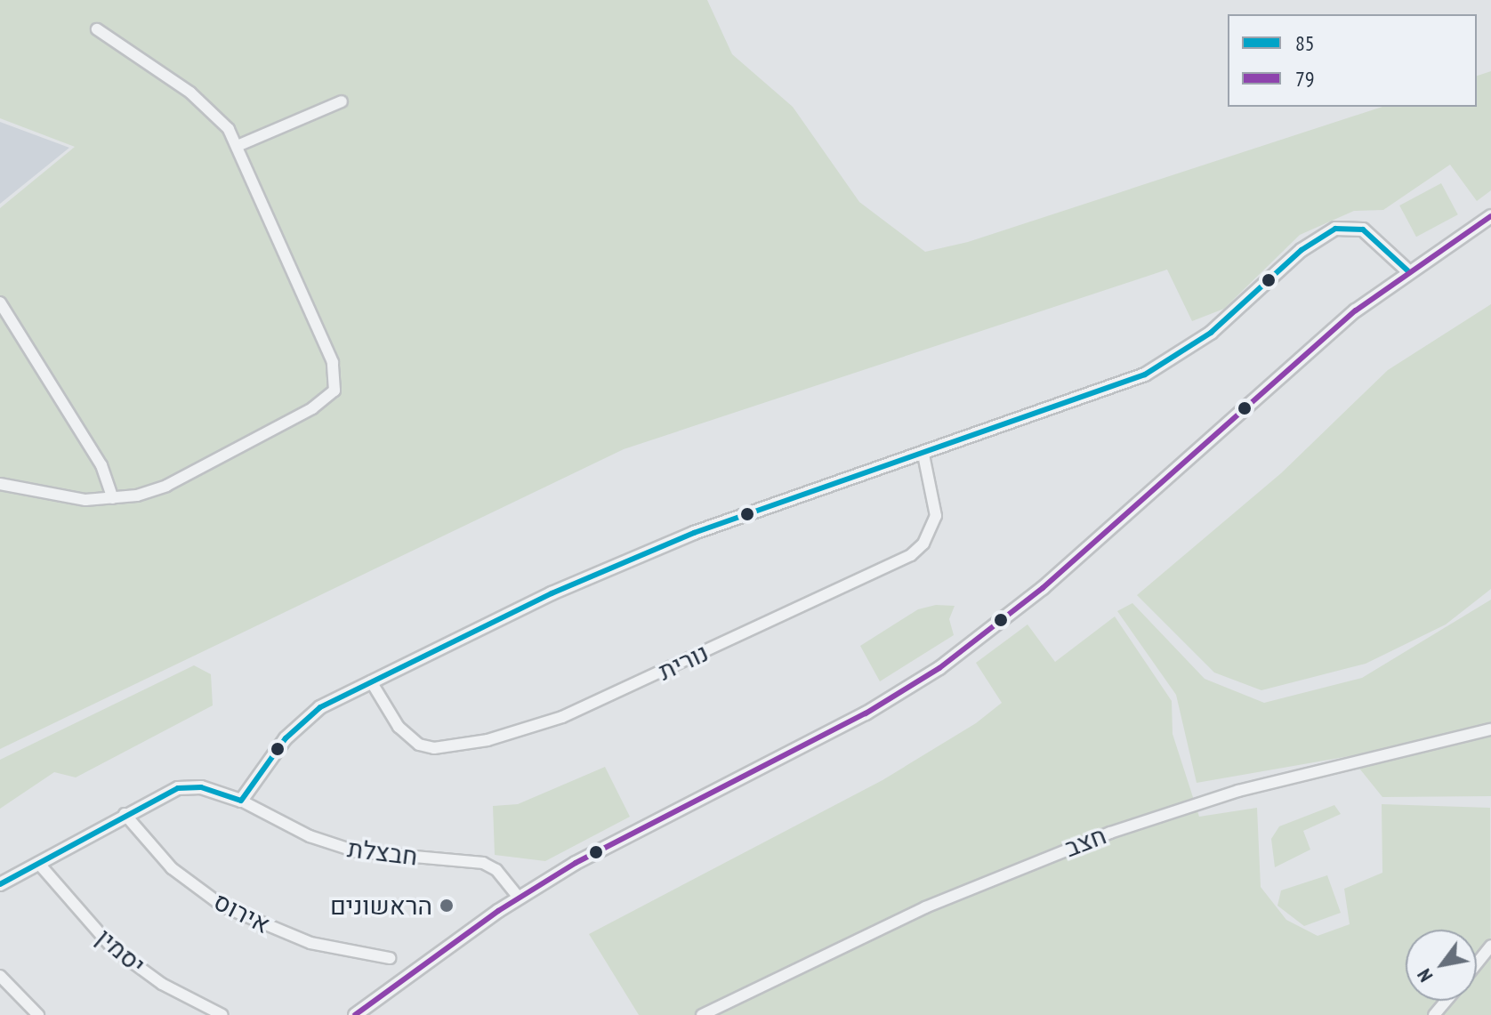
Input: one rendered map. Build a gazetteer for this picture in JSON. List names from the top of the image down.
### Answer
{
  "streets": {
    "street": [
      "נורית",
      "חצב",
      "חבצלת",
      "אירוס",
      "יסמין"
    ]
  },
  "places": ["הראשונים"],
  "lines": ["transit line 79", "transit line 85"],
  "legend": ["85", "79"],
  "north": "bottom left"
}
